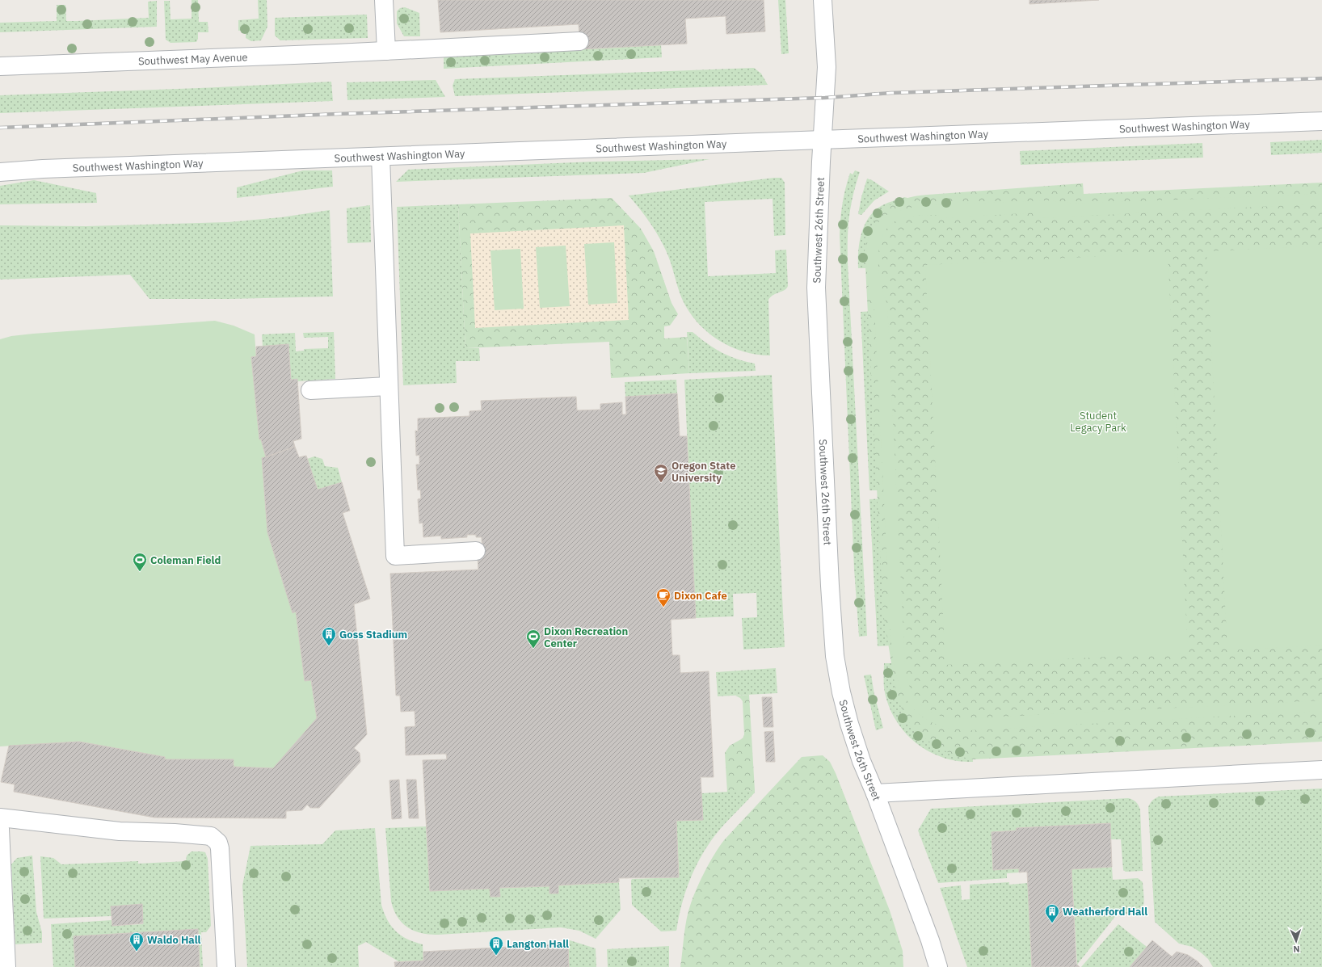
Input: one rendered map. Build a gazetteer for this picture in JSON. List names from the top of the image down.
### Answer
{
  "streets": {
    "street": ["Southwest May Avenue", "Southwest Washington Way", "Southwest 26th Street"]
  },
  "crossings": [
    ["Southwest Washington Way", "Southwest 26th Street"]
  ],
  "parks": ["Student Legacy Park"],
  "places": {
    "school or university": ["Oregon State University"],
    "sports": ["Coleman Field", "Dixon Recreation Center"],
    "cafe": ["Dixon Cafe"],
    "building": [
      "Goss Stadium",
      "Weatherford Hall",
      "Waldo Hall",
      "Langton Hall"
    ]
  },
  "north": "bottom"
}
